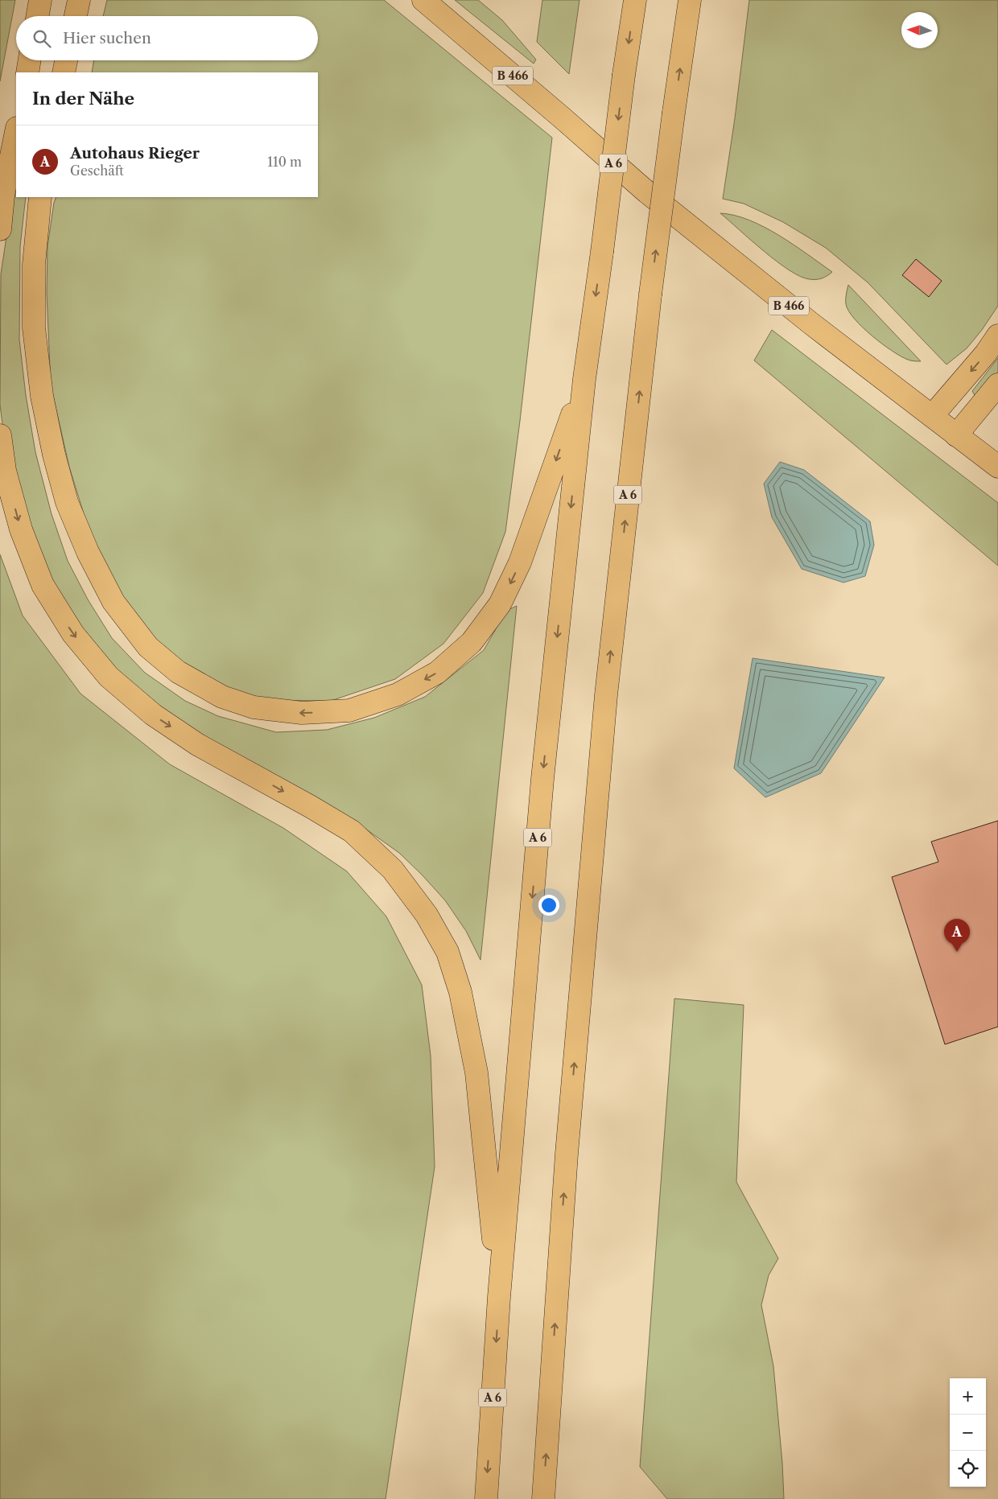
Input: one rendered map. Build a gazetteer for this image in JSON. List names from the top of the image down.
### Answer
{
  "streets": {
    "main road": ["B 466", "A 6"]
  },
  "north": "left",
  "page": {
    "search": "Hier suchen",
    "heading": "In der Nähe",
    "list": [
      {
        "mark": "A",
        "name": "Autohaus Rieger",
        "note": "Geschäft",
        "value": "110 m"
      }
    ],
    "pins": "A",
    "map_buttons": ["+", "−"]
  }
}
